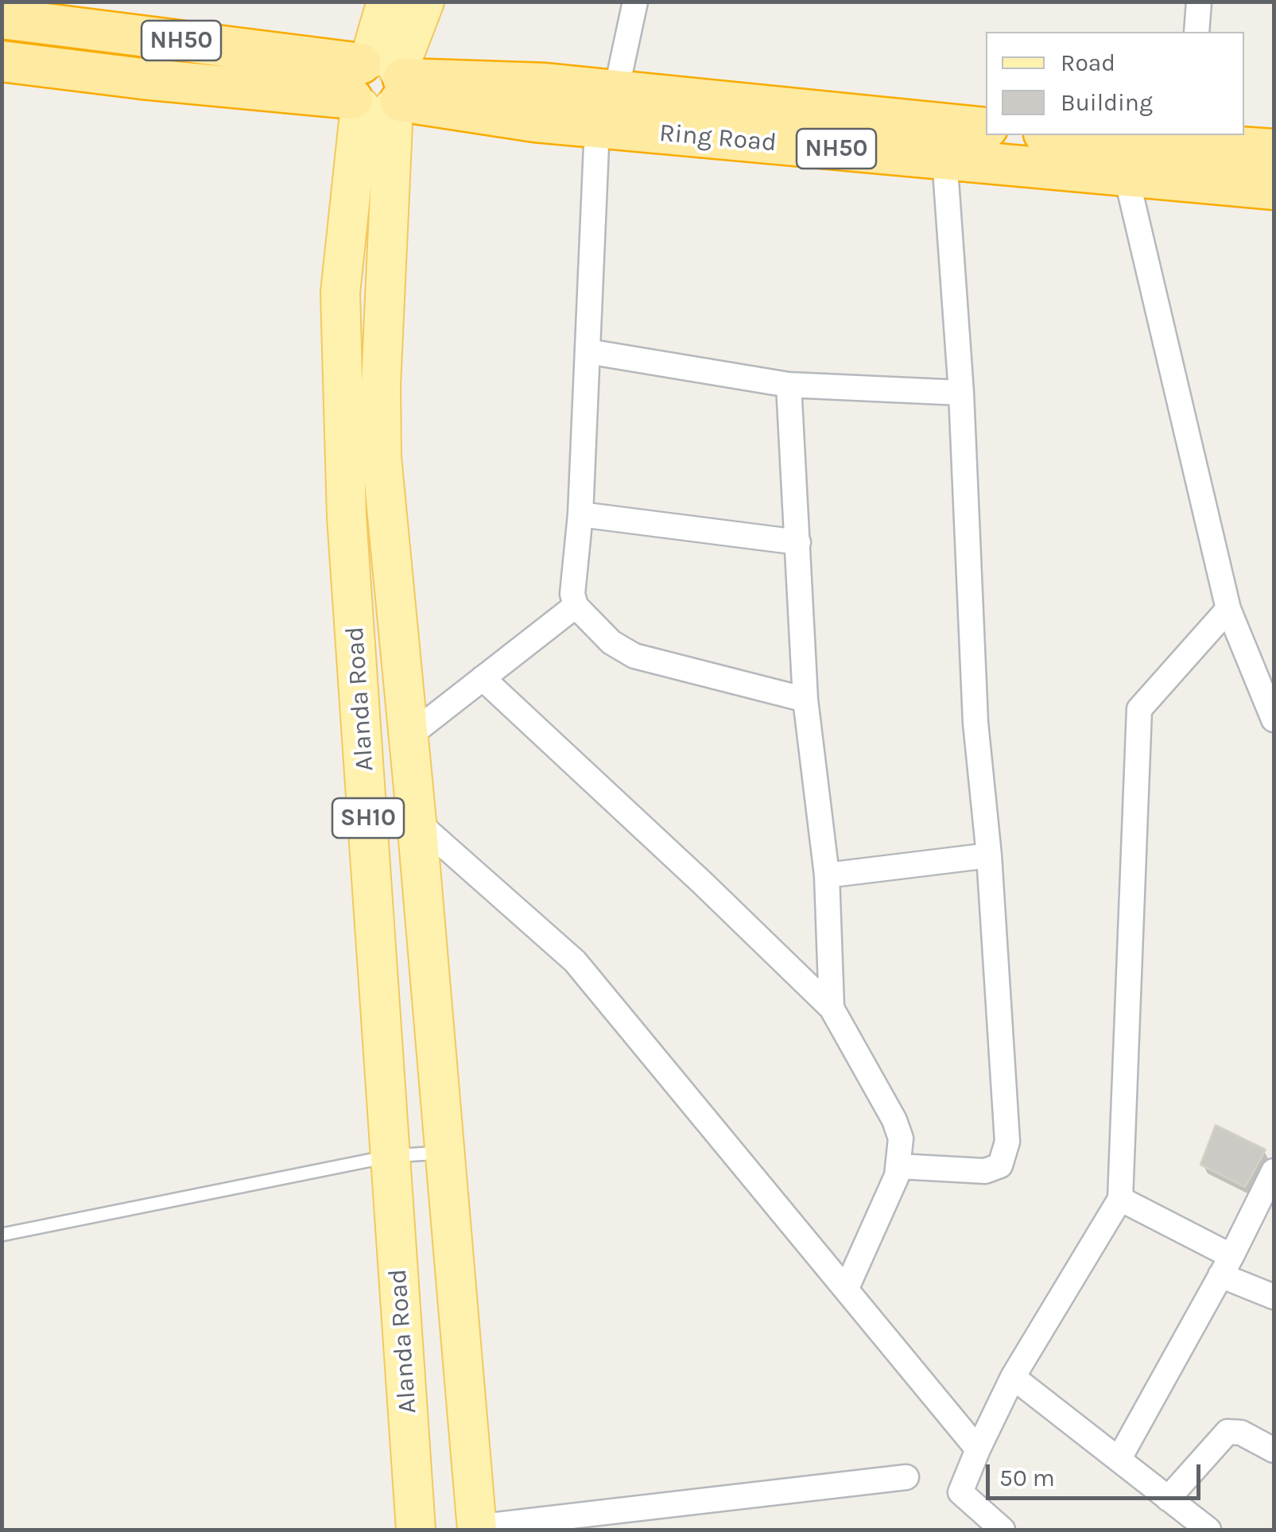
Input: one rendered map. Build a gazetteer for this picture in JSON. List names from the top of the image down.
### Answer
{
  "streets": {
    "highway": ["NH50", "Ring Road"],
    "main road": ["Alanda Road", "SH10"]
  },
  "crossings": [
    ["Ring Road", "Alanda Road"]
  ],
  "legend": ["Road", "Building"],
  "scale_bar": "50 m"
}
